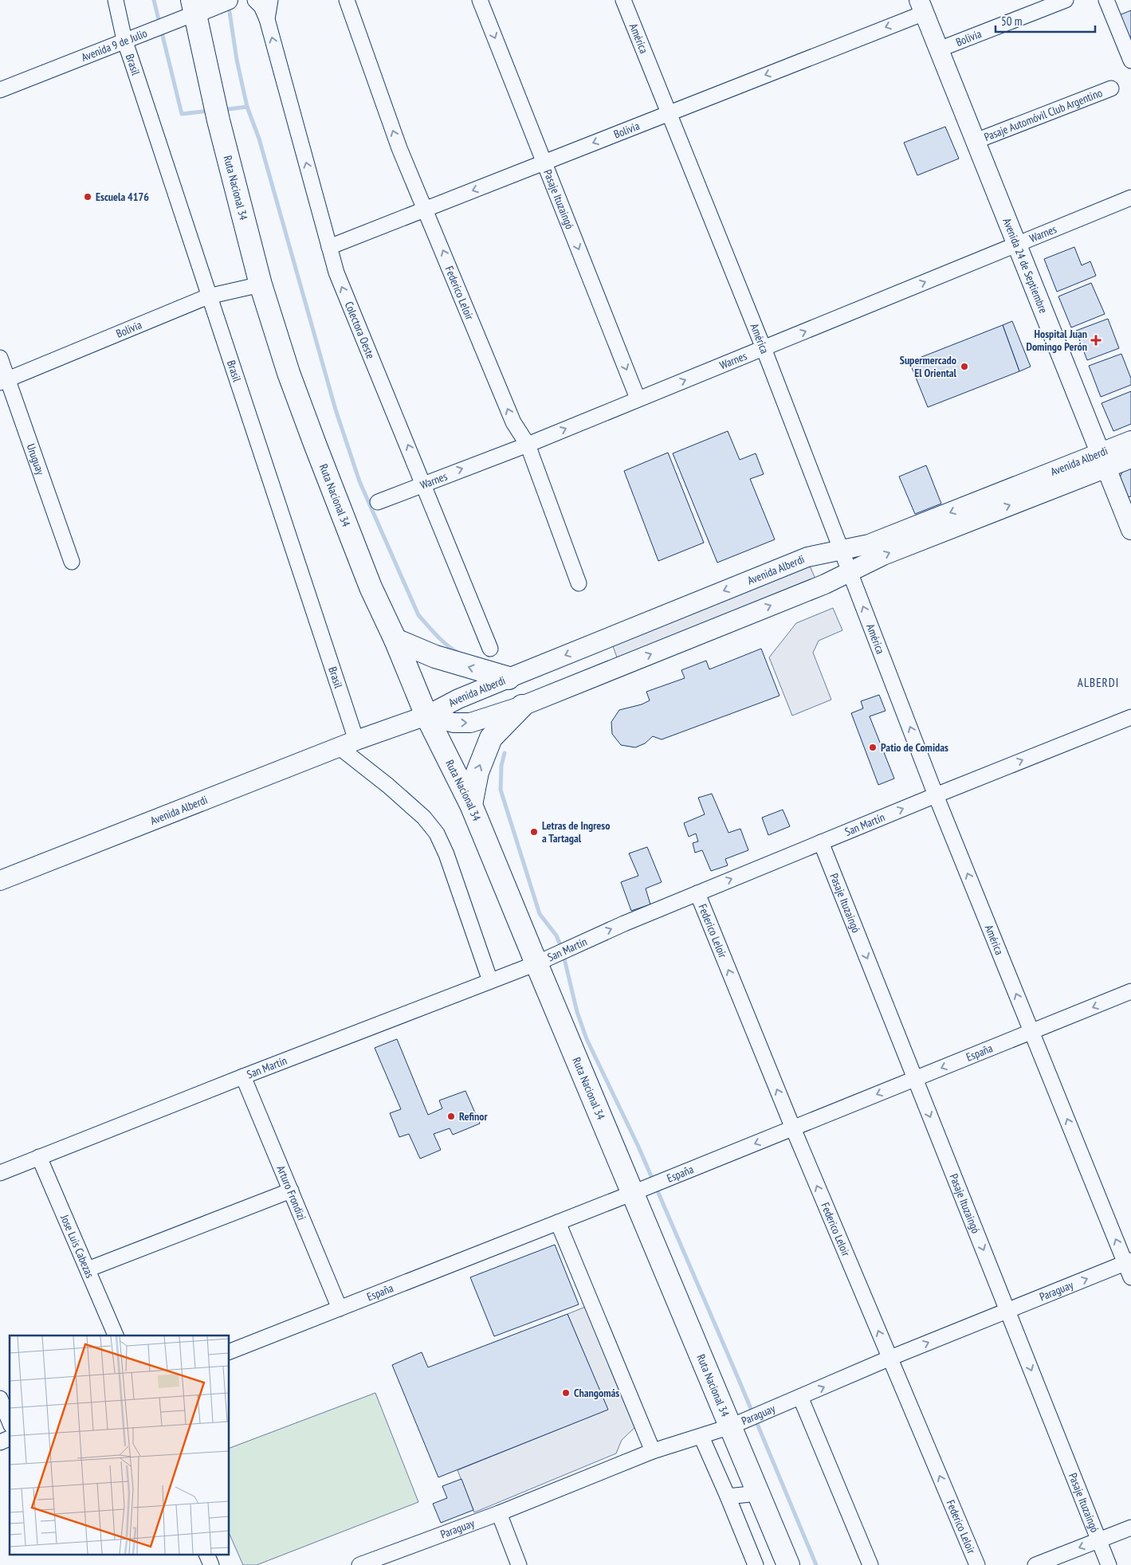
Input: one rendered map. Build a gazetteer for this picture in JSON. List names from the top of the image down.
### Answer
{
  "streets": {
    "highway": ["Ruta Nacional 34"],
    "main road": ["Avenida 9 de Julio", "Avenida 24 de Septiembre", "Avenida Alberdi"],
    "street": [
      "Bolivia",
      "América",
      "Brasil",
      "Pasaje Automóvil Club Argentino",
      "Pasaje Ituzaingó",
      "Warnes",
      "Federico Leloir",
      "Colectora Oeste",
      "Uruguay",
      "San Martín",
      "España",
      "Arturo Frondizi",
      "Jose Luis Cabezas",
      "Paraguay"
    ]
  },
  "crossings": [
    ["Bolivia", "América"],
    ["Bolivia", "Brasil"],
    ["Bolivia", "Ruta Nacional 34"],
    ["Bolivia", "Pasaje Ituzaingó"],
    ["Bolivia", "Avenida 24 de Septiembre"],
    ["Bolivia", "Federico Leloir"],
    ["Bolivia", "Colectora Oeste"],
    ["Bolivia", "Uruguay"],
    ["América", "Warnes"],
    ["América", "Avenida Alberdi"],
    ["América", "San Martín"],
    ["América", "España"],
    ["América", "Paraguay"],
    ["Avenida 9 de Julio", "Brasil"],
    ["Avenida 9 de Julio", "Ruta Nacional 34"],
    ["Brasil", "Avenida Alberdi"],
    ["Pasaje Automóvil Club Argentino", "Avenida 24 de Septiembre"],
    ["Ruta Nacional 34", "Avenida Alberdi"],
    ["Ruta Nacional 34", "San Martín"],
    ["Ruta Nacional 34", "España"],
    ["Ruta Nacional 34", "Paraguay"],
    ["Pasaje Ituzaingó", "Warnes"],
    ["Pasaje Ituzaingó", "San Martín"],
    ["Pasaje Ituzaingó", "España"],
    ["Pasaje Ituzaingó", "Paraguay"],
    ["Warnes", "Avenida 24 de Septiembre"],
    ["Warnes", "Federico Leloir"],
    ["Warnes", "Colectora Oeste"],
    ["Avenida 24 de Septiembre", "Avenida Alberdi"],
    ["Federico Leloir", "San Martín"],
    ["Federico Leloir", "España"],
    ["Federico Leloir", "Paraguay"],
    ["San Martín", "Arturo Frondizi"],
    ["San Martín", "Jose Luis Cabezas"],
    ["España", "Arturo Frondizi"]
  ],
  "one_way": [
    "Bolivia",
    "América",
    "Pasaje Ituzaingó",
    "Warnes",
    "Federico Leloir",
    "Colectora Oeste",
    "San Martín",
    "España",
    "Paraguay"
  ],
  "districts": ["ALBERDI"],
  "places": {
    "other": [
      "Escuela 4176",
      "Supermercado El Oriental",
      "Patio de Comidas",
      "Letras de Ingreso a Tartagal",
      "Refinor",
      "Changomás"
    ],
    "health": ["Hospital Juan Domingo Perón"]
  },
  "scale_bar": "50 m"
}
